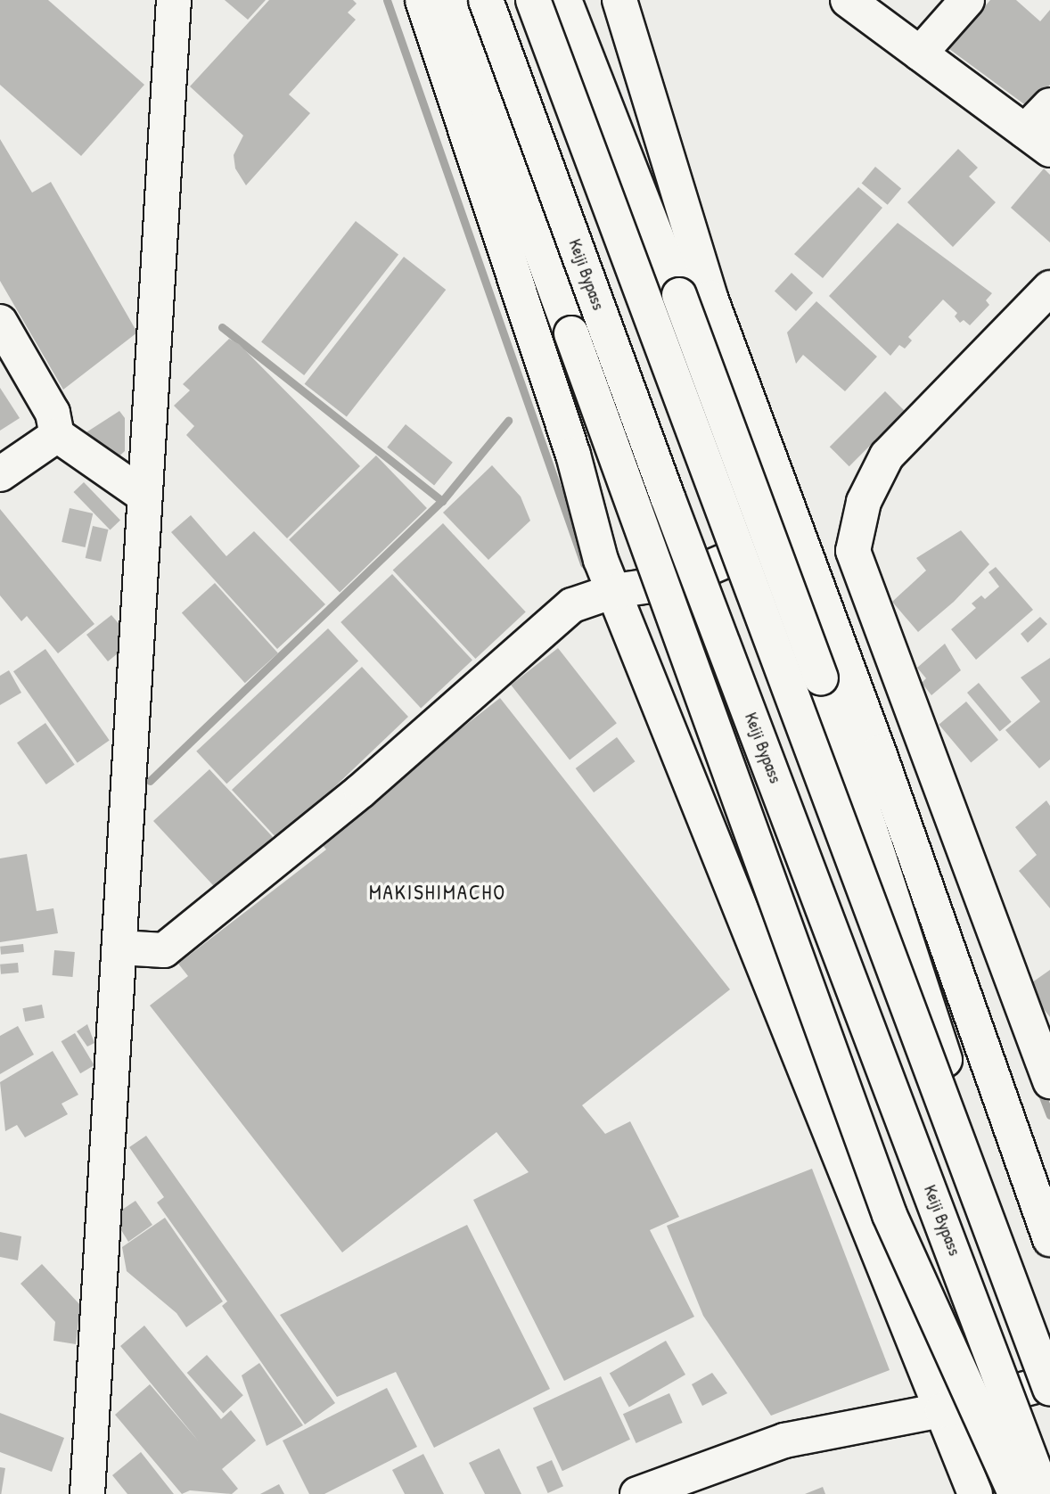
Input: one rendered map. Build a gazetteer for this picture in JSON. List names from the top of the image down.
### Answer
{
  "streets": {
    "main road": ["Keiji Bypass"]
  },
  "districts": ["MAKISHIMACHO"]
}
